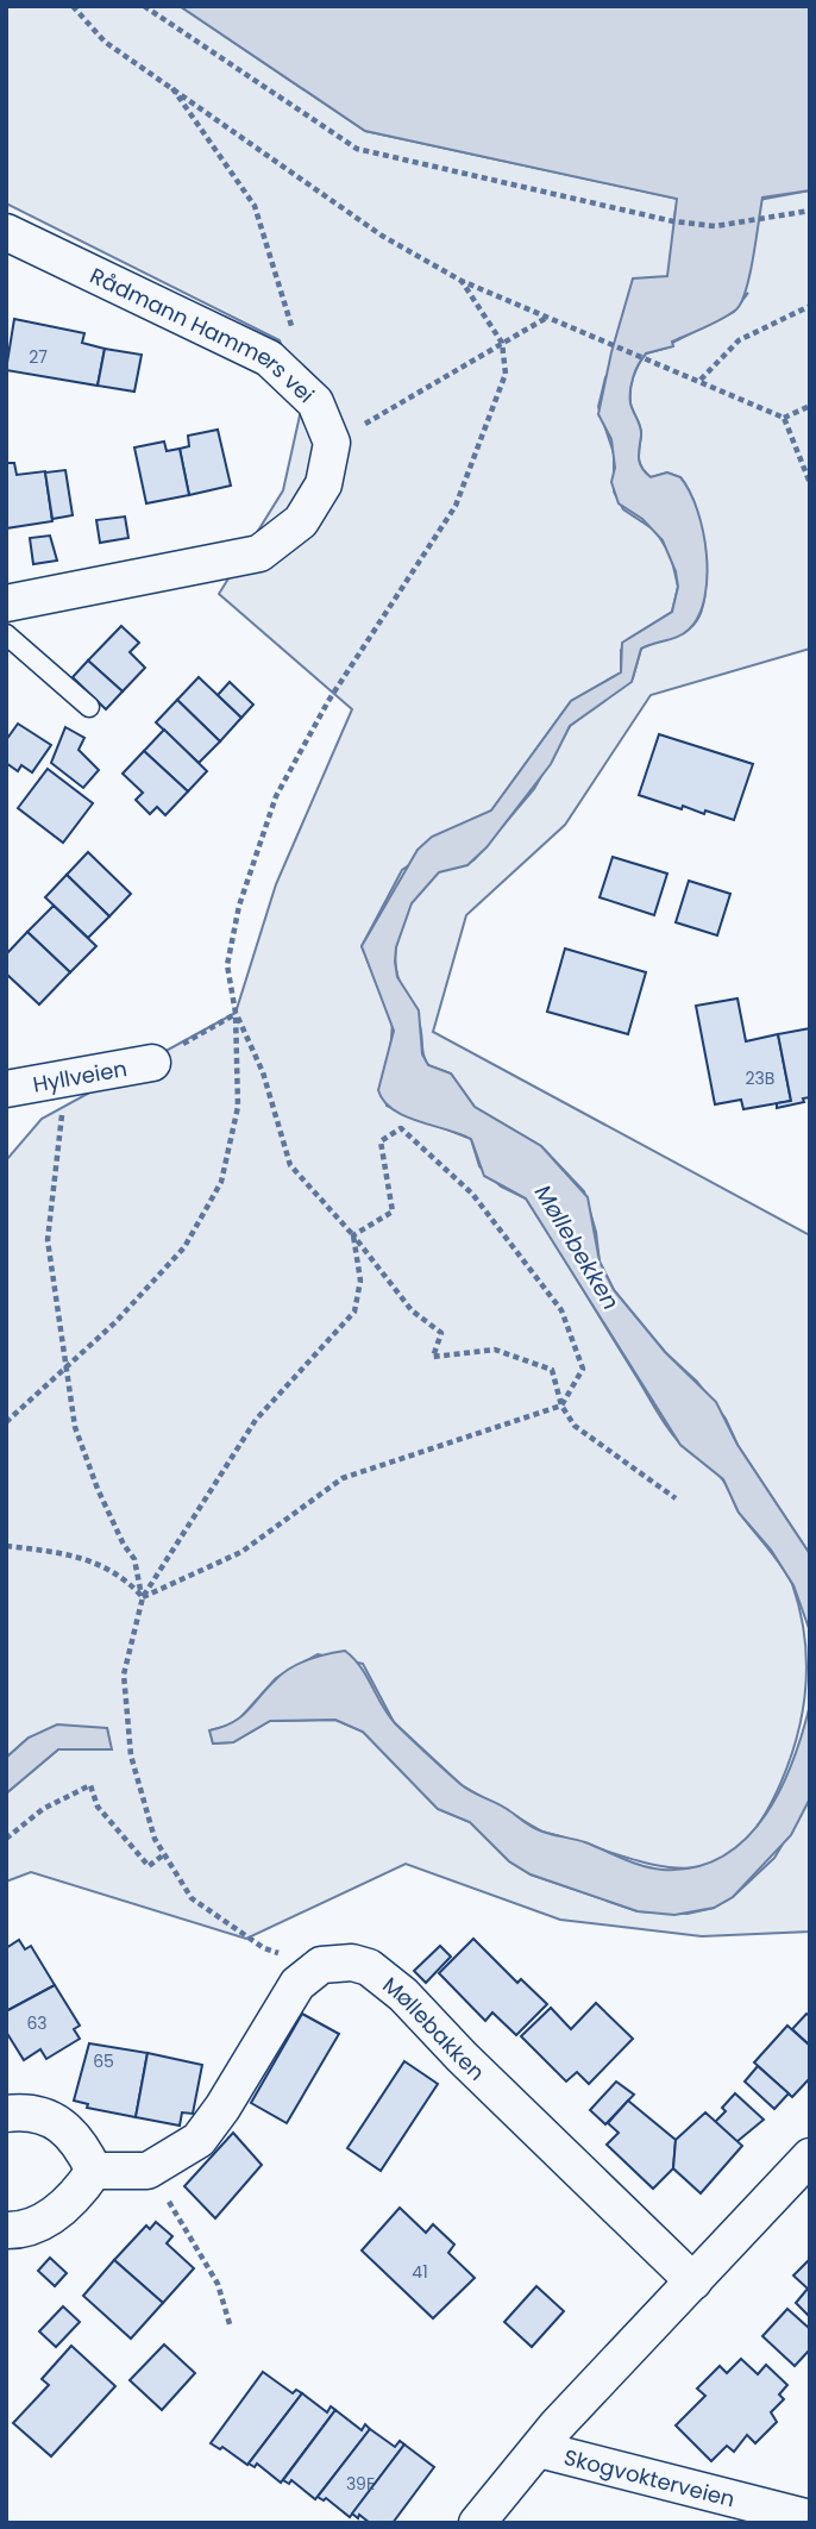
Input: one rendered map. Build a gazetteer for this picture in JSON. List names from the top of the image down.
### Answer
{
  "streets": {
    "street": [
      "Rådmann Hammers vei",
      "Hyllveien",
      "Møllebakken",
      "Skogvokterveien"
    ]
  },
  "water": ["Møllebekken"],
  "house_numbers": [
    "27",
    "23B",
    "63",
    "65",
    "41",
    "39E"
  ]
}
